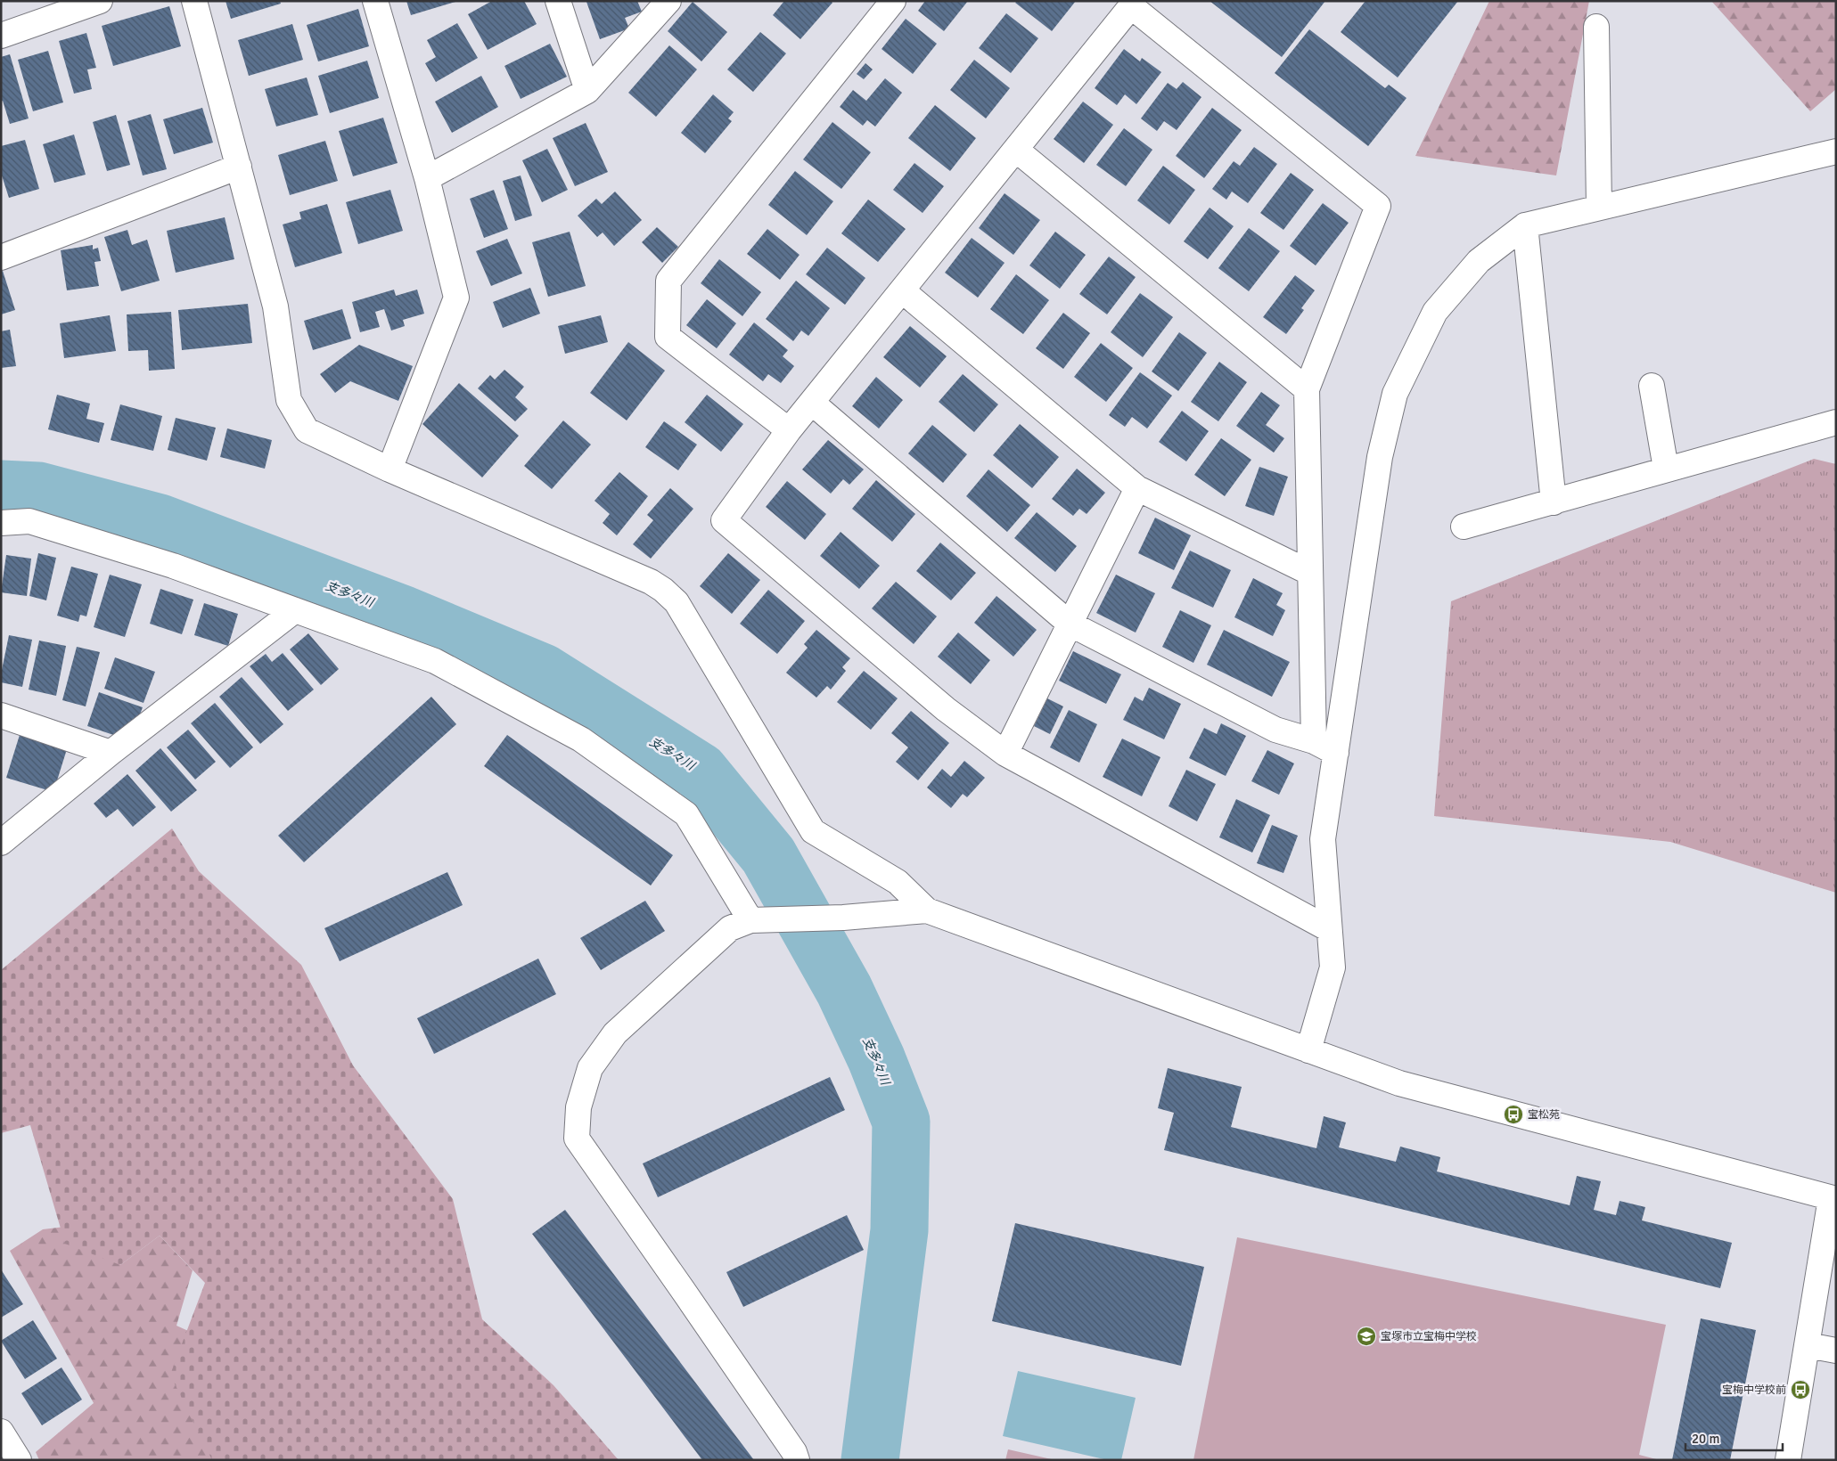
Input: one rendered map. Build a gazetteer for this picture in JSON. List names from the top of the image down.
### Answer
{
  "water": ["支多々川"],
  "places": {
    "bus stop": ["宝松苑", "宝梅中学校前"],
    "school or university": ["宝塚市立宝梅中学校"]
  },
  "scale_bar": "20 m"
}
